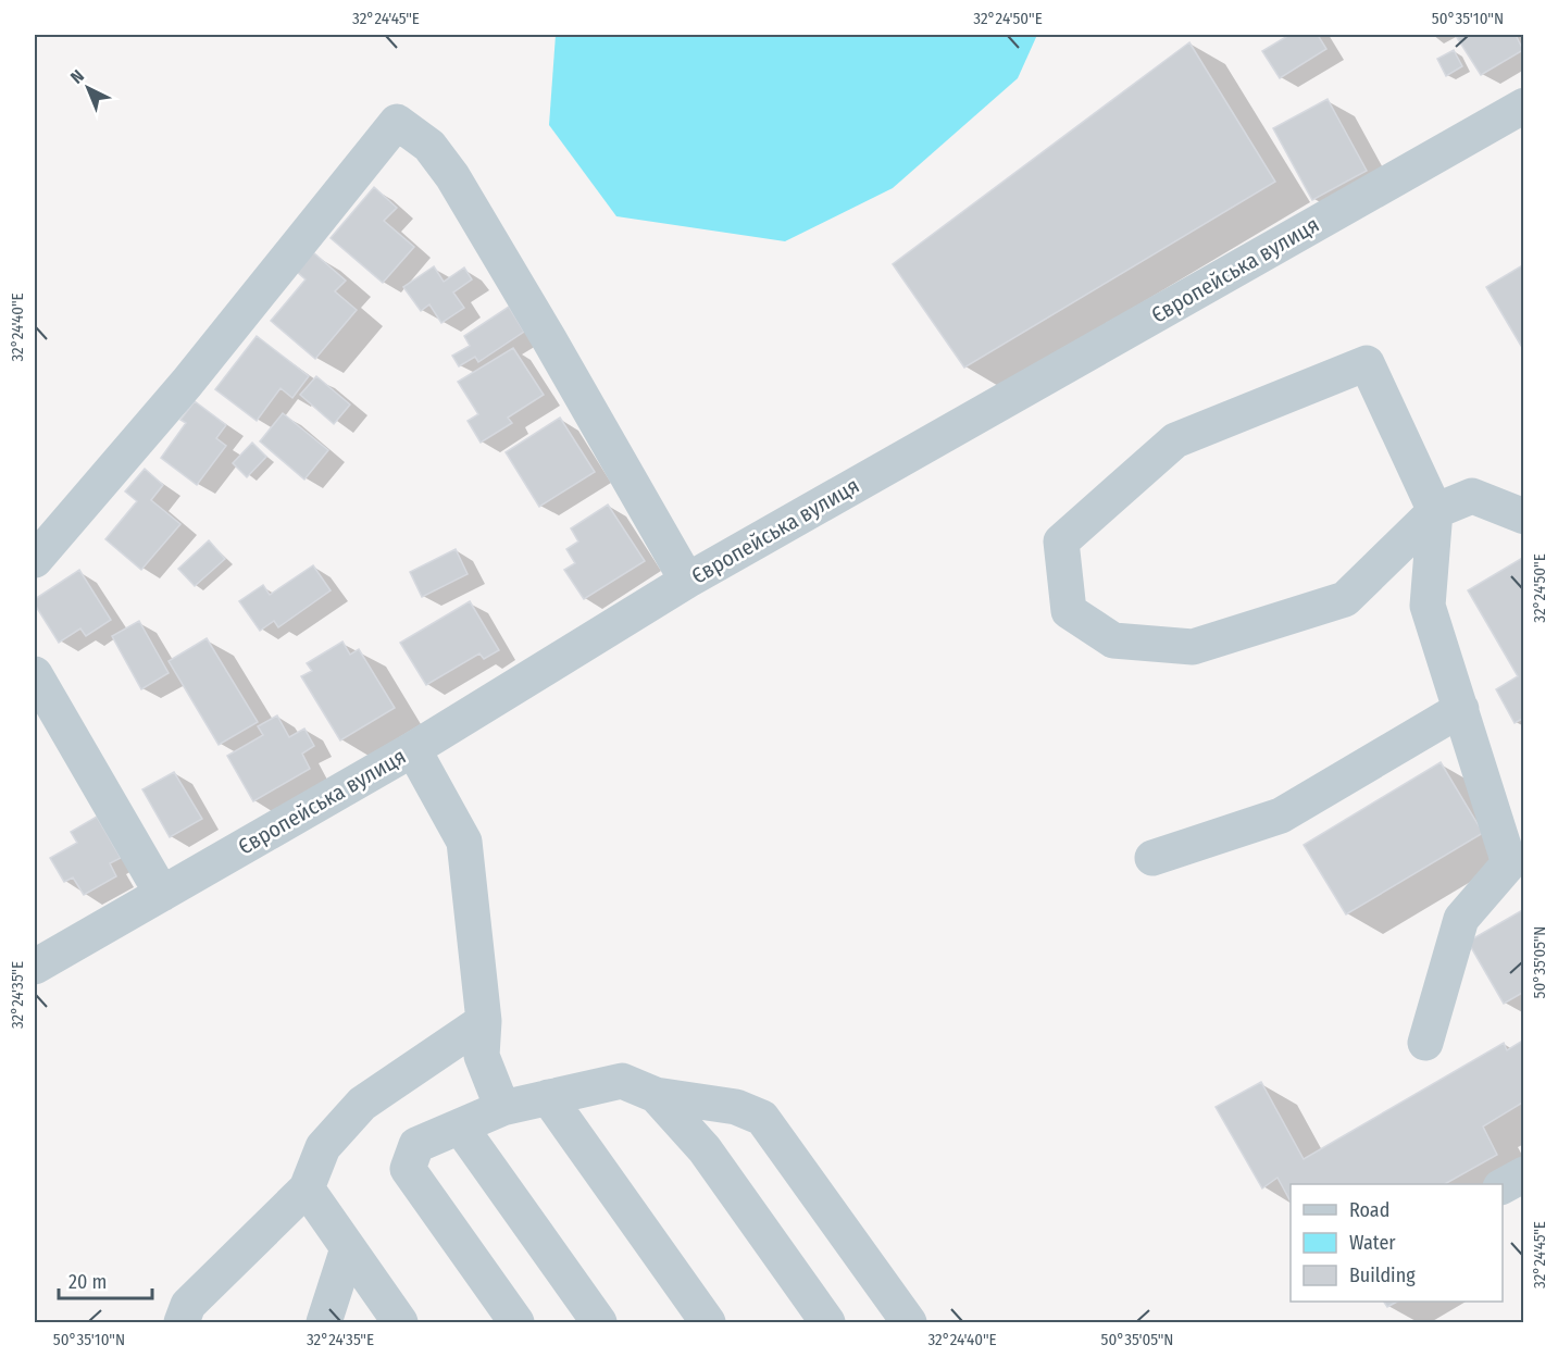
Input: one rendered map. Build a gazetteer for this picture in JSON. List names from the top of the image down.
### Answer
{
  "streets": {
    "street": ["Європейська вулиця"]
  },
  "legend": ["Road", "Water", "Building"],
  "scale_bar": "20 m",
  "north": "top left",
  "coordinates": [
    "32°24'45\"E",
    "32°24'50\"E",
    "50°35'10\"N",
    "32°24'40\"E",
    "50°35'05\"N",
    "32°24'35\"E"
  ]
}
